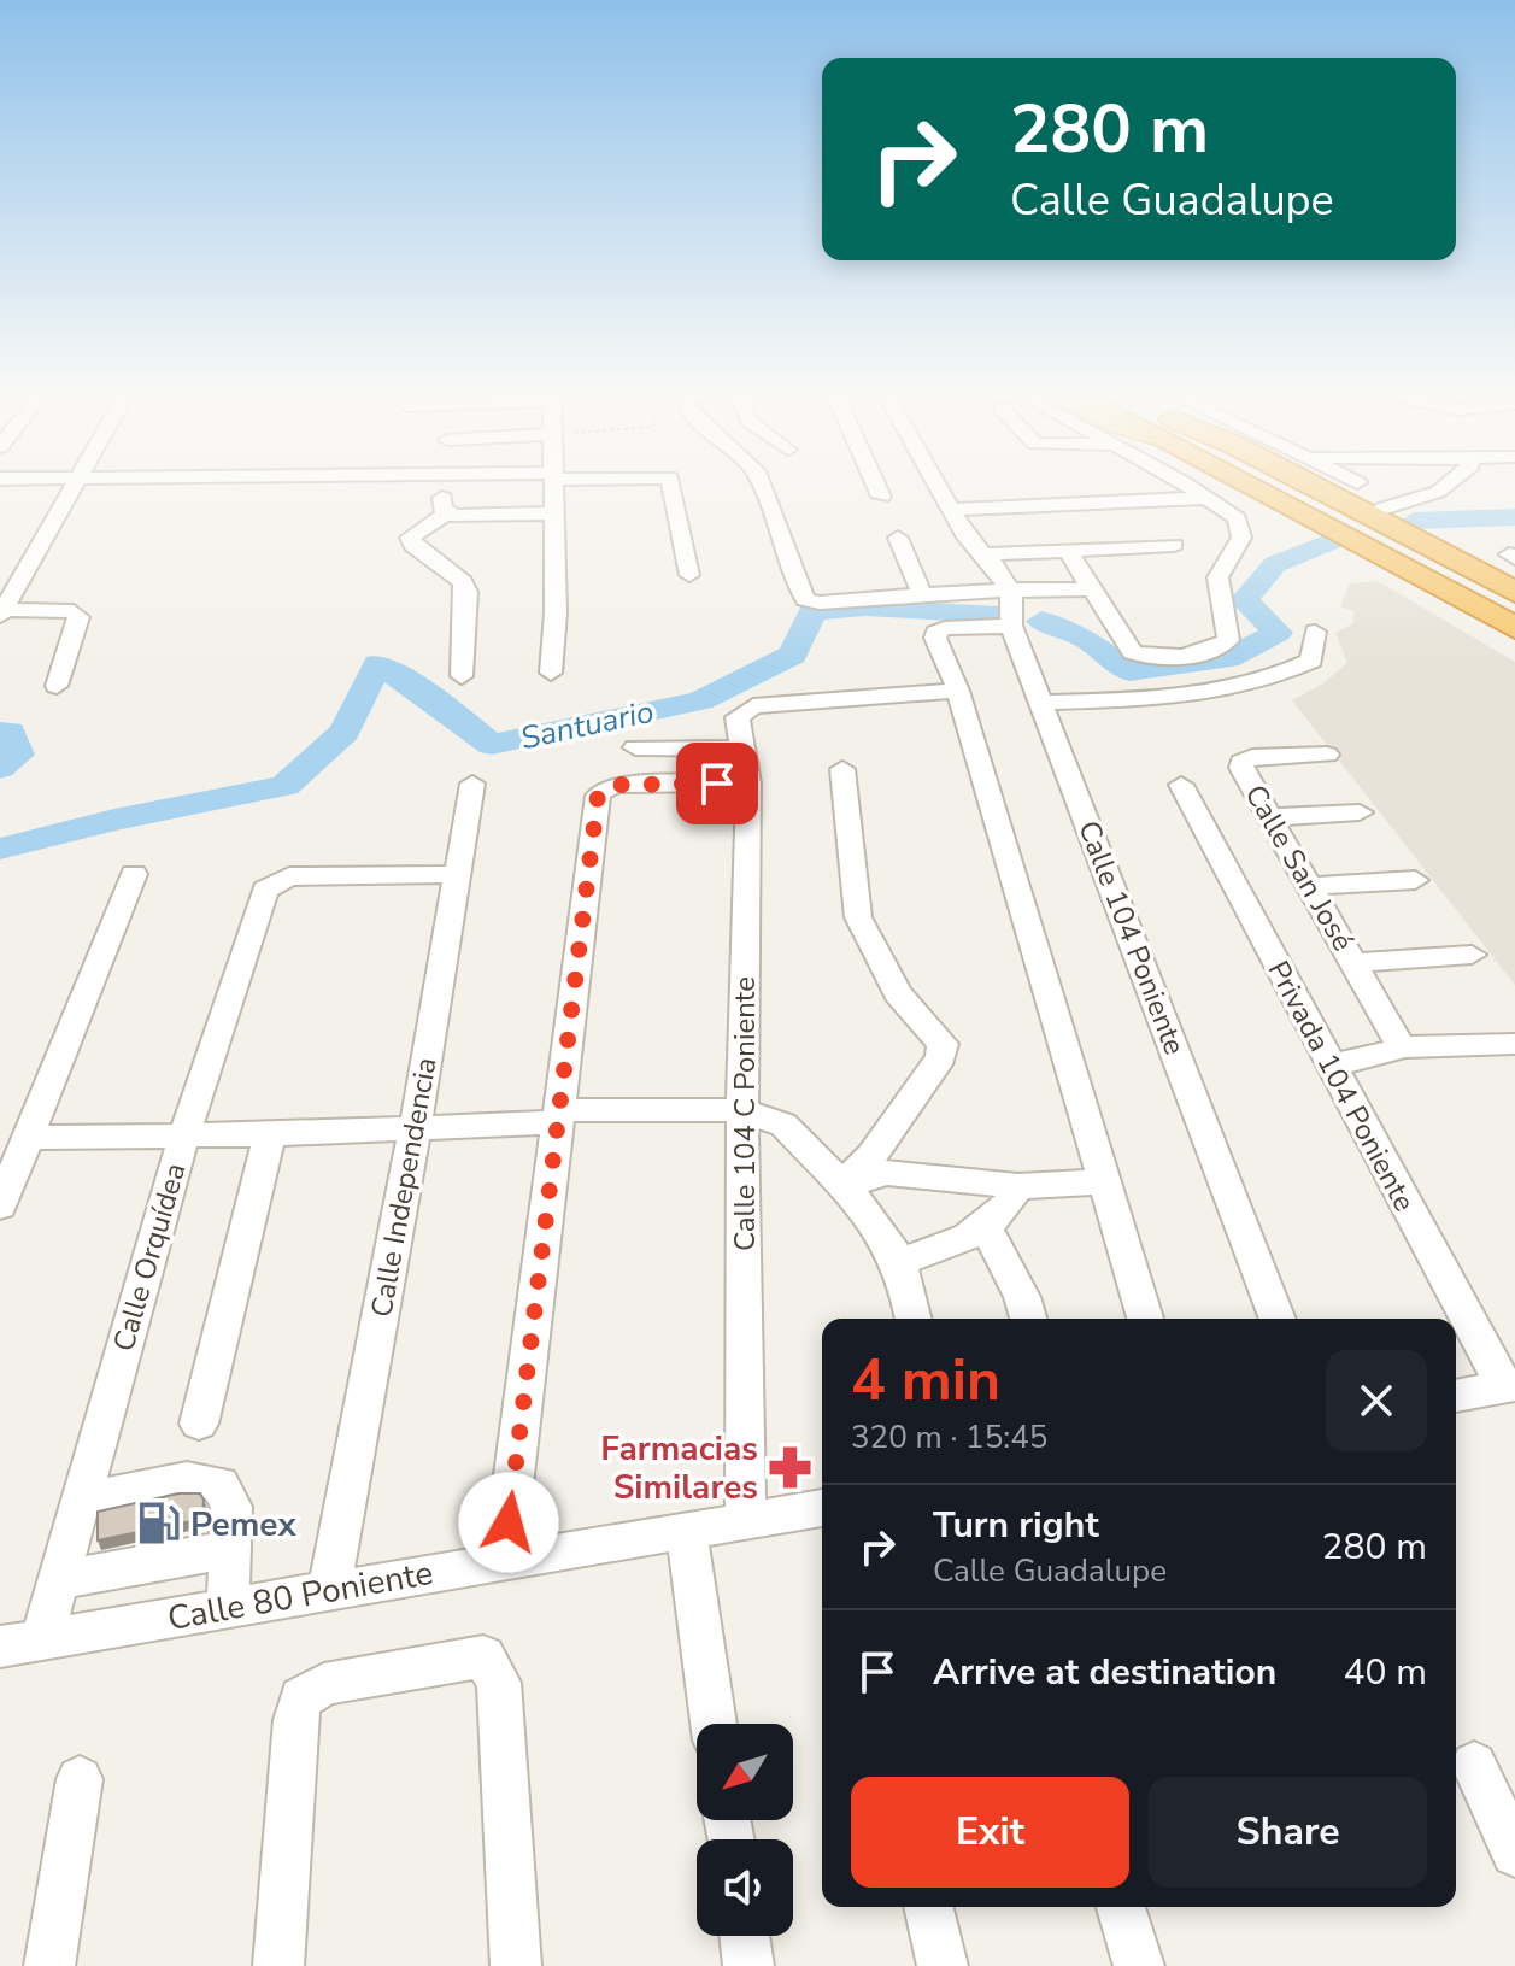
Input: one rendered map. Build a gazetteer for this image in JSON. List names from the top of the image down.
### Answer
{
  "streets": {
    "street": [
      "Calle San José",
      "Calle 104 Poniente",
      "Privada 104 Poniente",
      "Calle 104 C Poniente",
      "Calle Independencia",
      "Calle Orquídea",
      "Calle 80 Poniente"
    ]
  },
  "crossings": [
    ["Calle 104 C Poniente", "Calle 80 Poniente"],
    ["Calle Independencia", "Calle Orquídea"],
    ["Calle Independencia", "Calle 80 Poniente"],
    ["Calle Orquídea", "Calle 80 Poniente"]
  ],
  "water": ["Santuario"],
  "places": {
    "pharmacy": ["Farmacias Similares"],
    "fuel station": ["Pemex"]
  },
  "north": "bottom left",
  "page": {
    "turn": ["280 m", "Calle Guadalupe"],
    "heading": ["4 min", "320 m · 15:45"],
    "list": [
      {
        "name": "Turn right",
        "note": "Calle Guadalupe",
        "value": "280 m"
      },
      {
        "name": "Arrive at destination",
        "value": "40 m"
      }
    ],
    "buttons": ["Exit", "Share"]
  }
}
